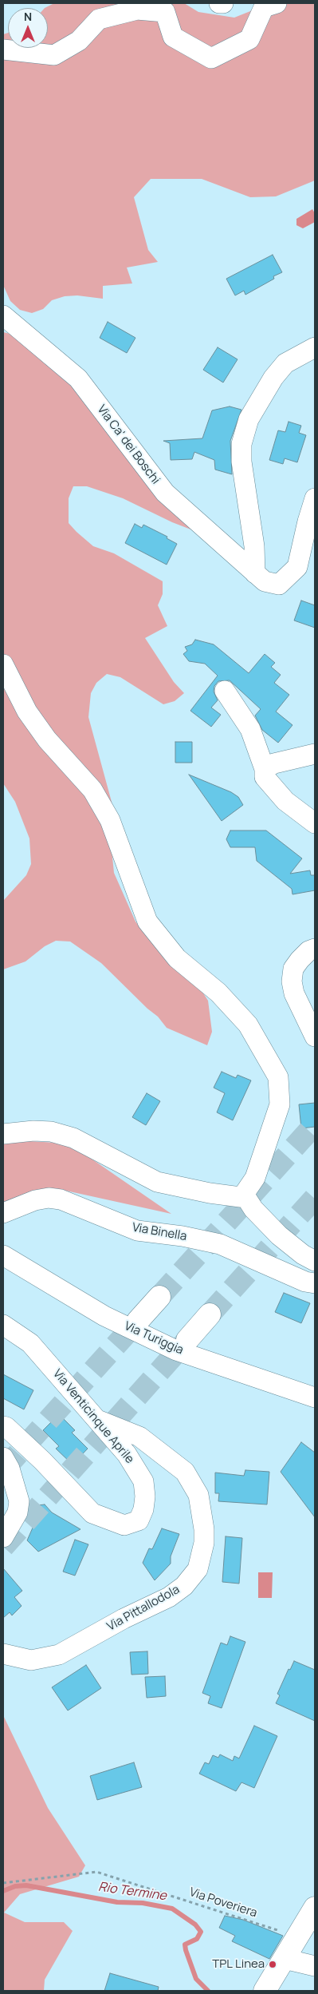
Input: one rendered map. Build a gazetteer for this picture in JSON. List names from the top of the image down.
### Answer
{
  "streets": {
    "street": [
      "Via Ca' dei Boschi",
      "Via Binella",
      "Via Turiggia",
      "Via Venticinque Aprile",
      "Via Pittallodola"
    ],
    "path": ["Via Poveriera"]
  },
  "crossings": [
    ["Via Venticinque Aprile", "Via Pittallodola"]
  ],
  "water": ["Rio Termine"],
  "places": ["TPL Linea"],
  "north": "top"
}
